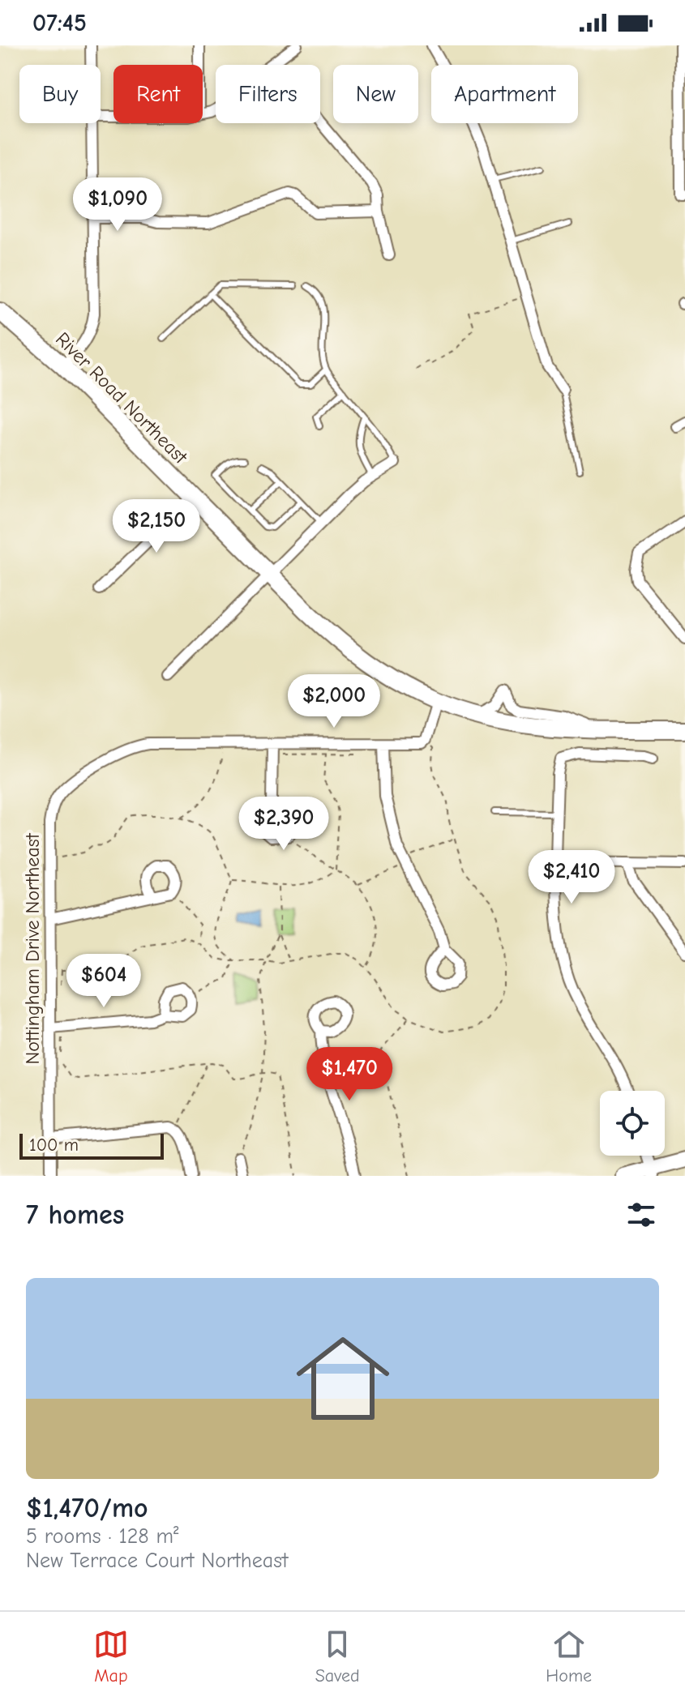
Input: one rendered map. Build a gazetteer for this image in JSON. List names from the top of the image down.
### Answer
{
  "streets": {
    "main road": ["River Road Northeast"],
    "street": ["Nottingham Drive Northeast"]
  },
  "scale_bar": "100 m",
  "page": {
    "status": "07:45",
    "chip": [
      "Buy",
      "Rent",
      "Filters",
      "New",
      "Apartment"
    ],
    "price": [
      "$1,090",
      "$2,150",
      "$2,000",
      "$2,390",
      "$2,410",
      "$604",
      "$1,470"
    ],
    "scale": "100 m",
    "heading": "7 homes",
    "list": [
      {
        "name": "$1,470/mo",
        "note": "5 rooms · 128 m² · New Terrace Court Northeast"
      }
    ],
    "tabs": ["Map", "Saved", "Home"]
  }
}
